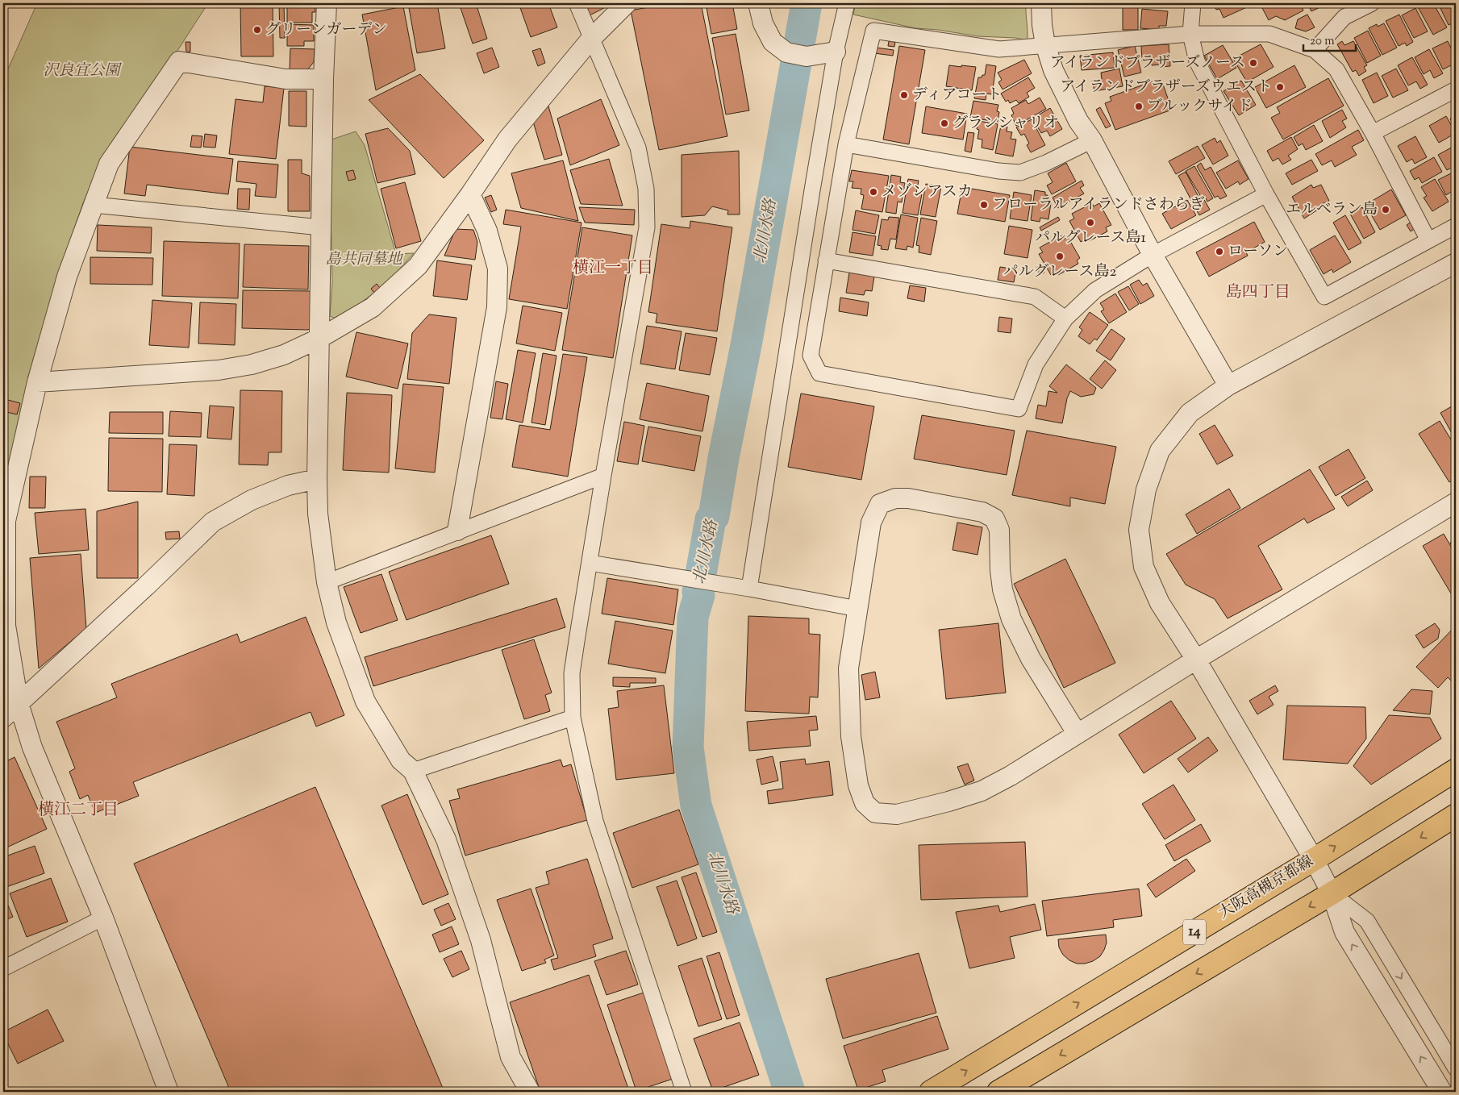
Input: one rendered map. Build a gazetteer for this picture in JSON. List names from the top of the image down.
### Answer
{
  "streets": {
    "main road": ["大阪高槻京都線", "14"]
  },
  "districts": ["横江一丁目", "島四丁目", "横江二丁目"],
  "water": ["北川水路"],
  "parks": ["沢良宜公園", "島共同墓地"],
  "places": [
    "グリーンガーデン",
    "アイランドブラザーズノース",
    "アイランドブラザーズウエスト",
    "ディアコート",
    "ブルックサイド",
    "グランシャリオ",
    "メゾンアスカ",
    "フローラルアイランドさわらぎ",
    "エルベラン島",
    "パルグレース島1",
    "ローソン",
    "パルグレース島2"
  ],
  "scale_bar": "20 m"
}
